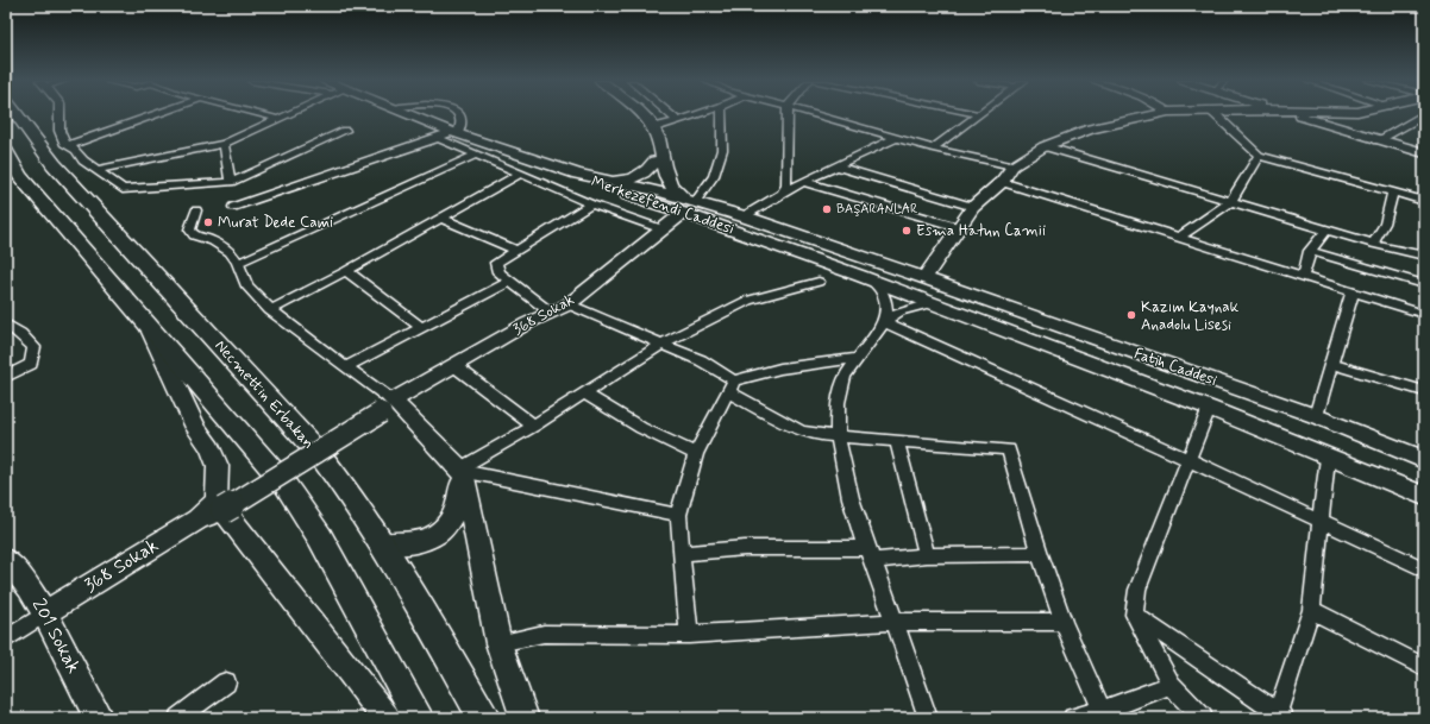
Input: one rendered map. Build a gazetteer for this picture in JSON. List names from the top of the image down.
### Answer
{
  "streets": {
    "main road": [
      "Merkezefendi Caddesi",
      "368 Sokak",
      "Fatih Caddesi",
      "Necmettin Erbakan",
      "201 Sokak"
    ]
  },
  "crossings": [
    ["Merkezefendi Caddesi", "368 Sokak"],
    ["Merkezefendi Caddesi", "Fatih Caddesi"],
    ["368 Sokak", "201 Sokak"]
  ],
  "places": [
    "BAŞARANLAR",
    "Murat Dede Cami",
    "Esma Hatun Camii",
    "Kazım Kaynak Anadolu Lisesi"
  ]
}
